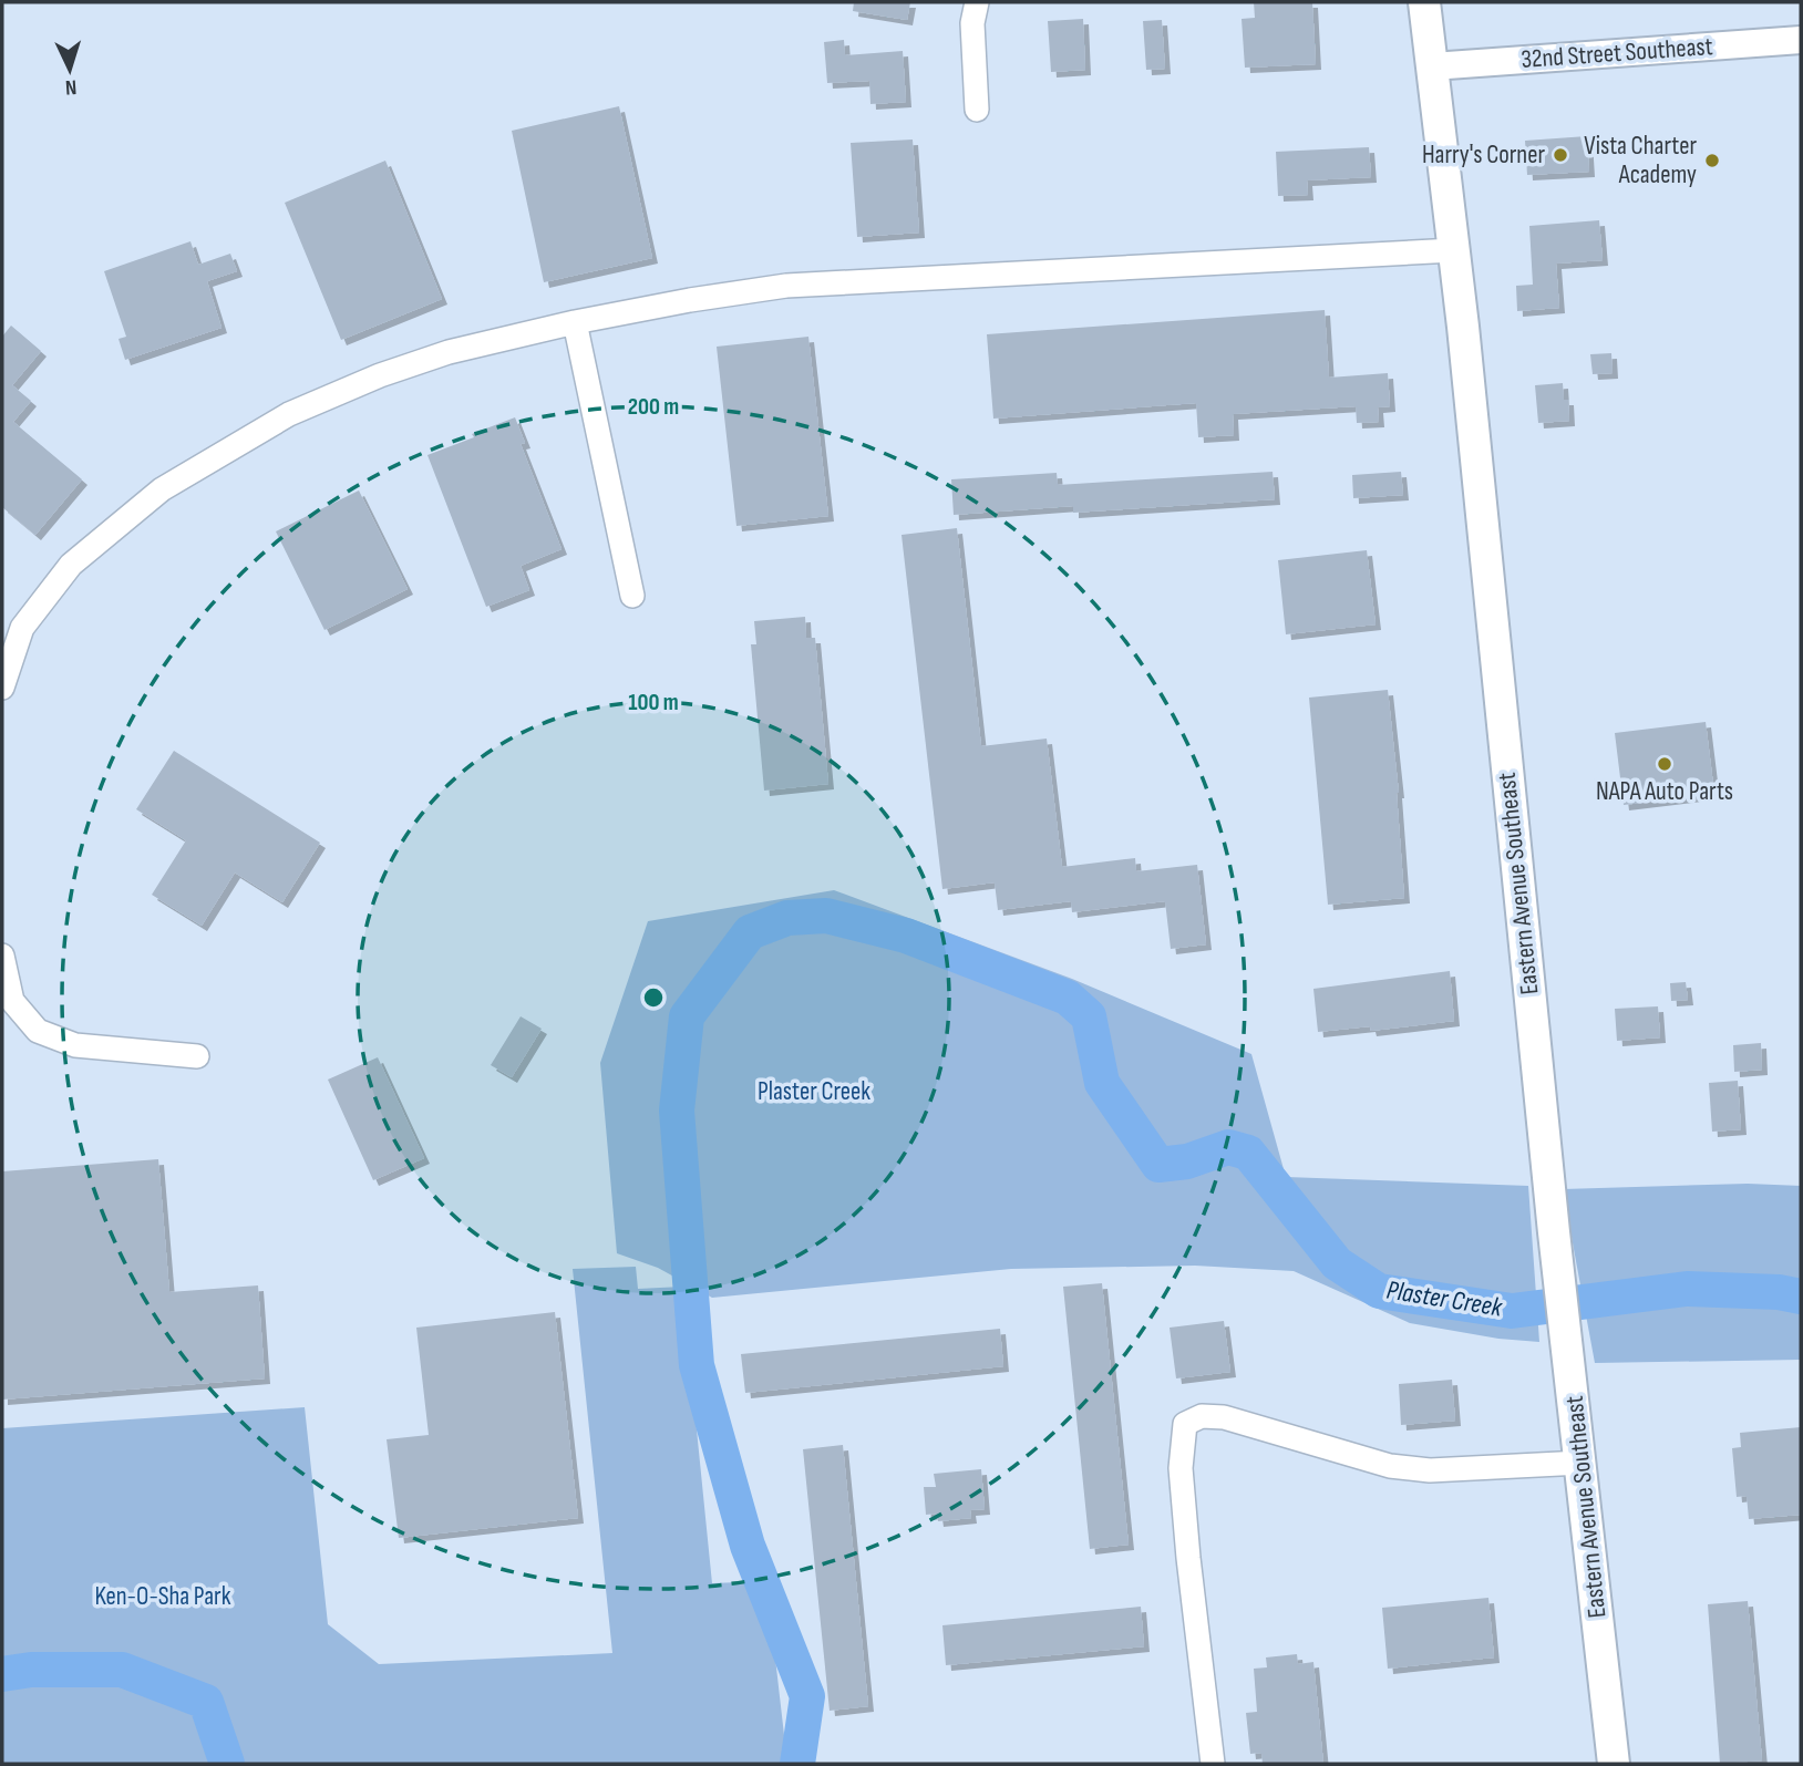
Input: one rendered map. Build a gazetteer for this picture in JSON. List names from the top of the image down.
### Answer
{
  "streets": {
    "main road": ["Eastern Avenue Southeast"],
    "street": ["32nd Street Southeast"]
  },
  "crossings": [
    ["32nd Street Southeast", "Eastern Avenue Southeast"]
  ],
  "water": ["Plaster Creek"],
  "parks": ["Plaster Creek", "Ken-O-Sha Park"],
  "places": ["Harry's Corner", "Vista Charter Academy", "NAPA Auto Parts"],
  "north": "bottom",
  "rings": ["200 m", "100 m"]
}
